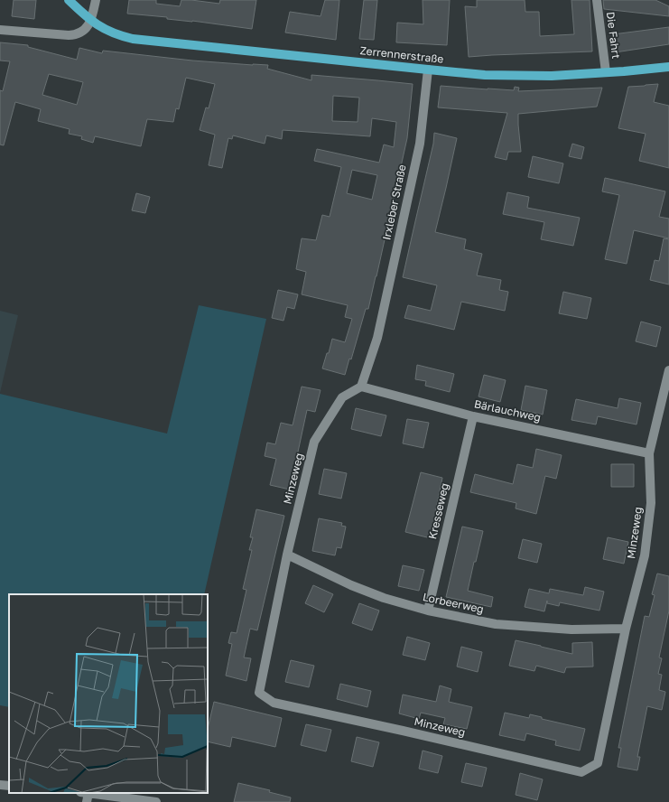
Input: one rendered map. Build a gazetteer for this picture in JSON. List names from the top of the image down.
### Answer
{
  "streets": {
    "main road": ["Zerrennerstraße"],
    "street": [
      "Die Fahrt",
      "Irxleber Straße",
      "Bärlauchweg",
      "Minzeweg",
      "Kresseweg",
      "Lorbeerweg"
    ]
  },
  "crossings": [
    ["Die Fahrt", "Zerrennerstraße"],
    ["Zerrennerstraße", "Irxleber Straße"],
    ["Irxleber Straße", "Bärlauchweg"],
    ["Irxleber Straße", "Minzeweg"],
    ["Bärlauchweg", "Minzeweg"],
    ["Bärlauchweg", "Kresseweg"],
    ["Minzeweg", "Lorbeerweg"],
    ["Kresseweg", "Lorbeerweg"]
  ]
}
